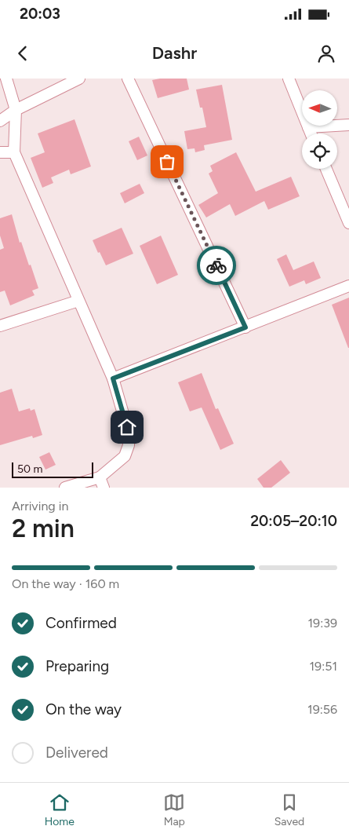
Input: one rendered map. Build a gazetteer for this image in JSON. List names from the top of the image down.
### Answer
{
  "scale_bar": "50 m",
  "north": "left",
  "page": {
    "status": "20:03",
    "header": "Dashr",
    "scale": "50 m",
    "heading": ["2 min", "Arriving in", "20:05–20:10"],
    "bar": "On the way · 160 m",
    "list": [
      ["Confirmed", "19:39"],
      ["Preparing", "19:51"],
      ["On the way", "19:56"],
      "Delivered"
    ],
    "tabs": ["Home", "Map", "Saved"]
  }
}
